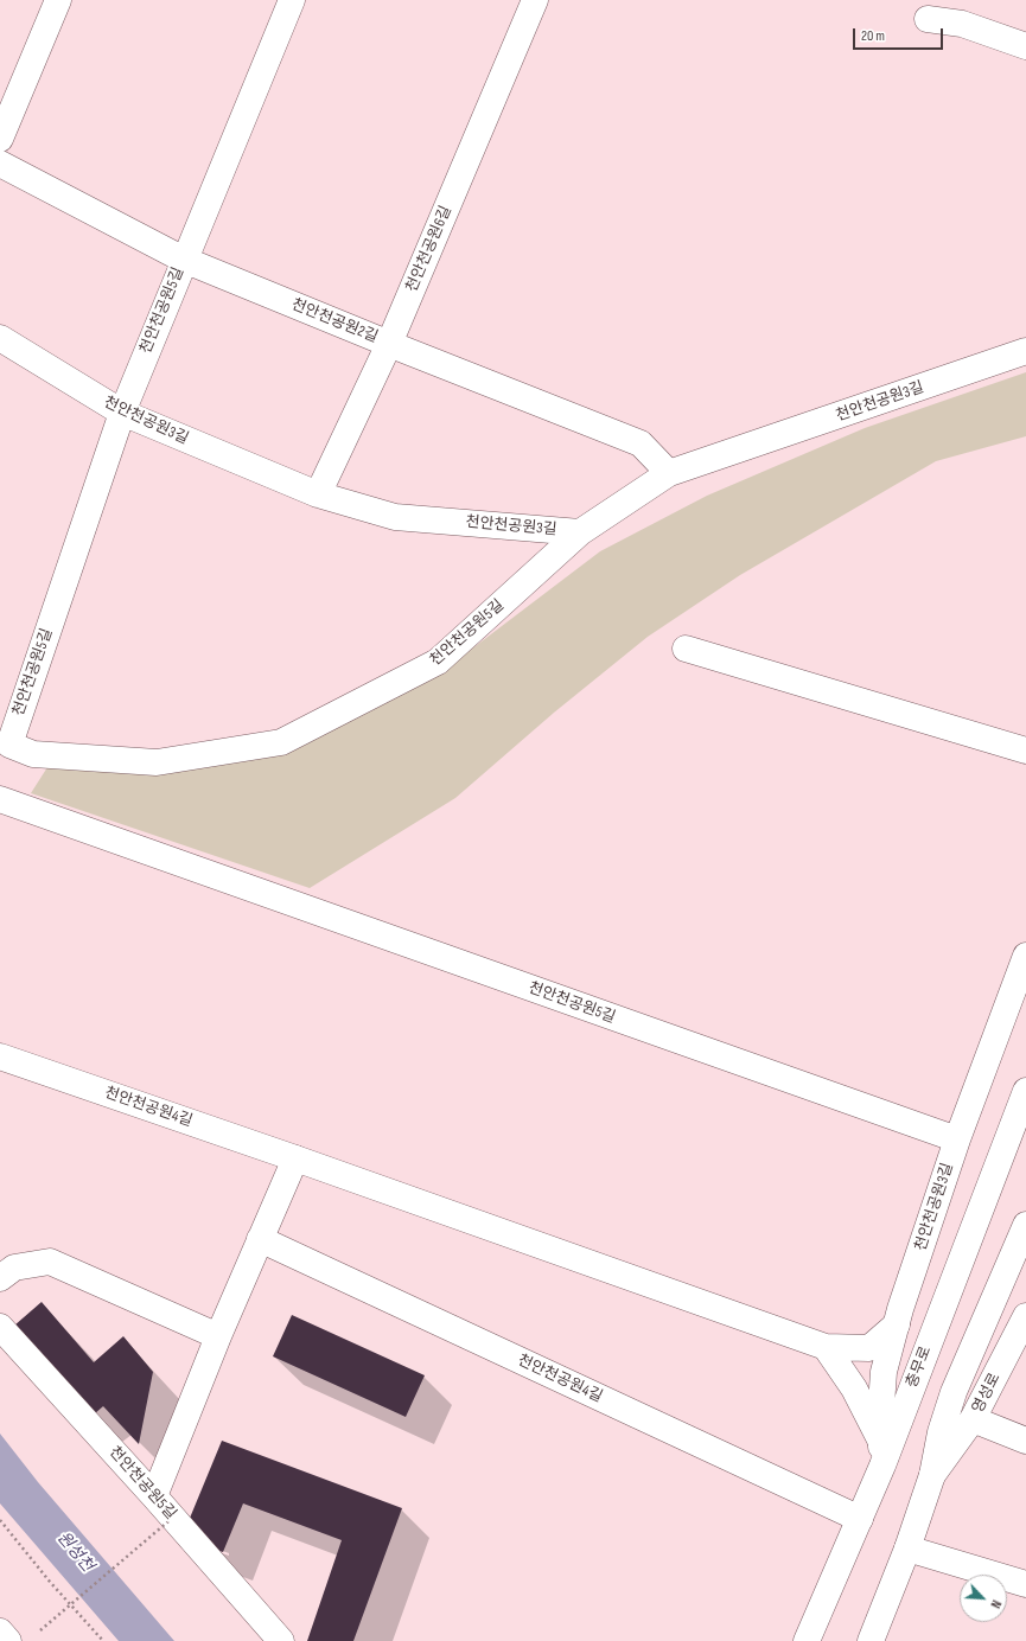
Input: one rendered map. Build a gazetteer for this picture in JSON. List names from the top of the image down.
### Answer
{
  "streets": {
    "street": [
      "천안천공원6길",
      "천안천공원5길",
      "천안천공원2길",
      "천안천공원3길",
      "천안천공원4길",
      "충무로",
      "영성로"
    ]
  },
  "crossings": [
    ["천안천공원6길", "천안천공원2길"],
    ["천안천공원6길", "천안천공원3길"],
    ["천안천공원5길", "천안천공원2길"],
    ["천안천공원5길", "천안천공원3길"],
    ["천안천공원2길", "천안천공원3길"],
    ["천안천공원3길", "천안천공원4길"],
    ["천안천공원3길", "충무로"],
    ["천안천공원4길", "충무로"]
  ],
  "water": ["원성천"],
  "scale_bar": "20 m",
  "north": "bottom right"
}
